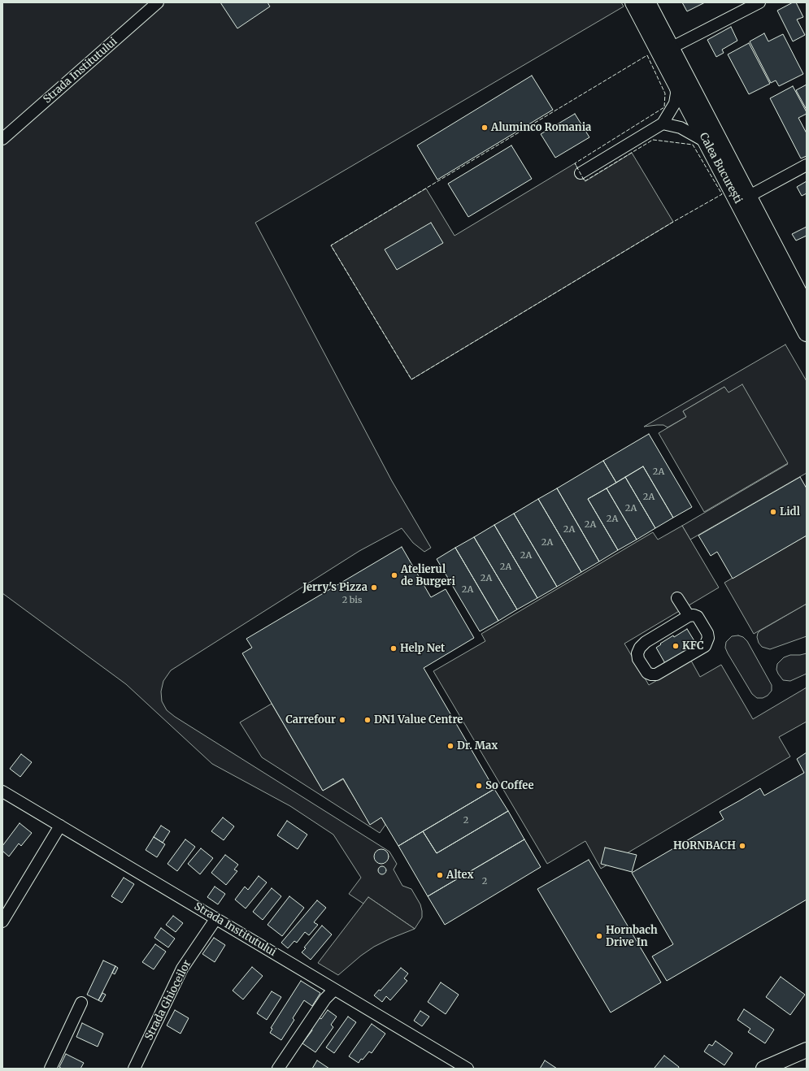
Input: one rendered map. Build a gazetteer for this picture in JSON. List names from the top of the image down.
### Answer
{
  "streets": {
    "highway": ["Calea București"],
    "street": ["Strada Institutului", "Strada Ghioceilor"]
  },
  "crossings": [
    ["Strada Institutului", "Strada Ghioceilor"]
  ],
  "places": [
    "Aluminco Romania",
    "Lidl",
    "Atelierul de Burgeri",
    "Jerry's Pizza",
    "KFC",
    "Help Net",
    "Carrefour",
    "DN1 Value Centre",
    "Dr. Max",
    "So Coffee",
    "HORNBACH",
    "Altex",
    "Hornbach Drive In"
  ],
  "house_numbers": [
    "2A",
    "2A",
    "2A",
    "2A",
    "2A",
    "2A",
    "2A",
    "2A",
    "2A",
    "2A",
    "2A",
    "2 bis",
    "2",
    "2"
  ]
}
